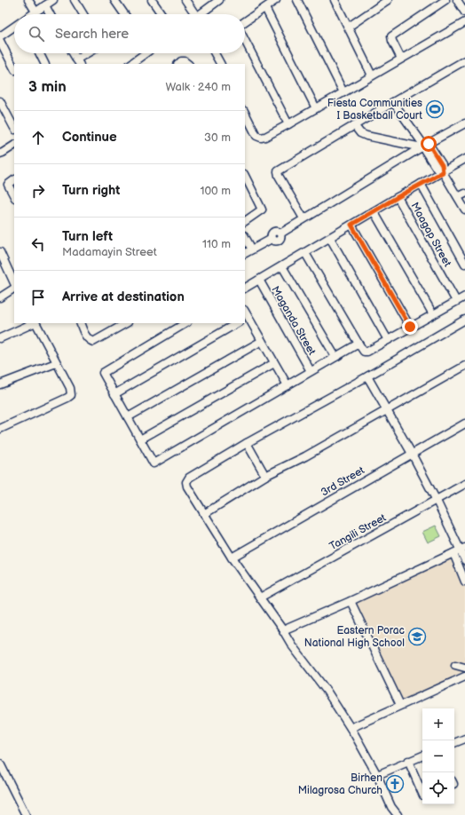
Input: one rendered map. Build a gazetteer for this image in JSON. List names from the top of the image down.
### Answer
{
  "streets": {
    "street": [
      "Maagap Street",
      "Maganda Street",
      "3rd Street",
      "Tangili Street"
    ]
  },
  "places": {
    "sports": ["Fiesta Communities I Basketball Court"],
    "school or university": ["Eastern Porac National High School"],
    "church": ["Birhen Milagrosa Church"]
  },
  "page": {
    "search": "Search here",
    "heading": ["3 min", "Walk · 240 m"],
    "list": [
      ["Continue", "30 m"],
      ["Turn right", "100 m"],
      ["Turn left", "Madamayin Street", "110 m"],
      "Arrive at destination"
    ],
    "map_buttons": ["+", "−"]
  }
}
